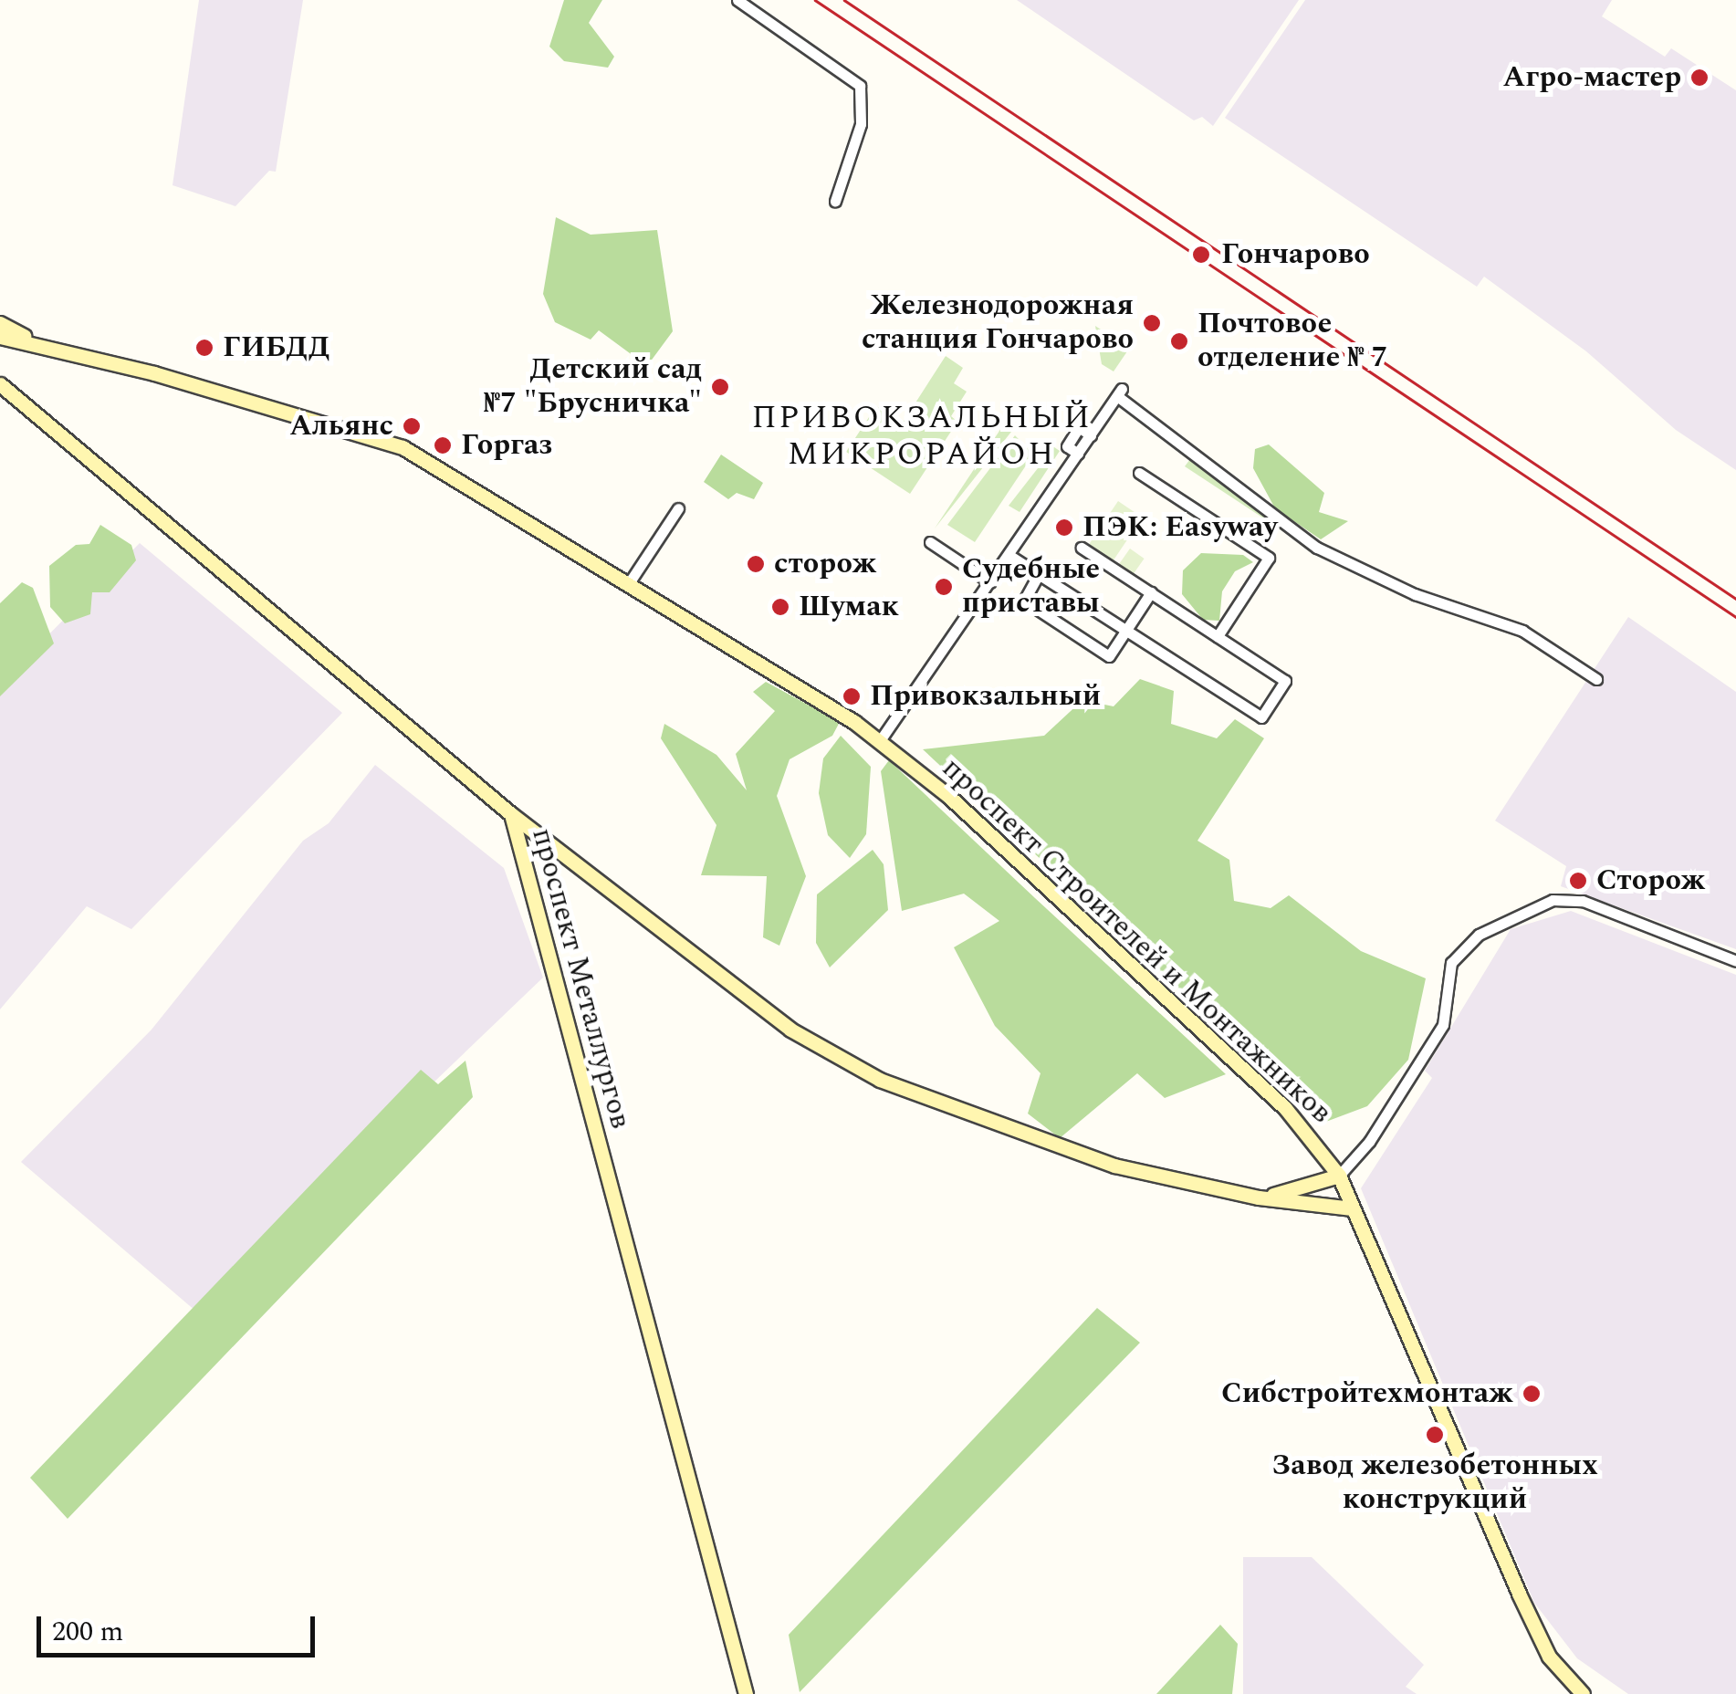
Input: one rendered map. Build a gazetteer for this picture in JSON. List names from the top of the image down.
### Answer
{
  "streets": {
    "street": ["проспект Строителей и Монтажников", "проспект Металлургов"]
  },
  "districts": ["ПРИВОКЗАЛЬНЫЙ МИКРОРАЙОН"],
  "places": [
    "Агро-мастер",
    "Гончарово",
    "Железнодорожная станция Гончарово",
    "Почтовое отделение № 7",
    "ГИБДД",
    "Детский сад №7 \"Брусничка\"",
    "Альянс",
    "Горгаз",
    "ПЭК: Easyway",
    "сторож",
    "Судебные приставы",
    "Шумак",
    "Привокзальный",
    "Сторож",
    "Сибстройтехмонтаж",
    "Завод железобетонных конструкций"
  ],
  "scale_bar": "200 m"
}
